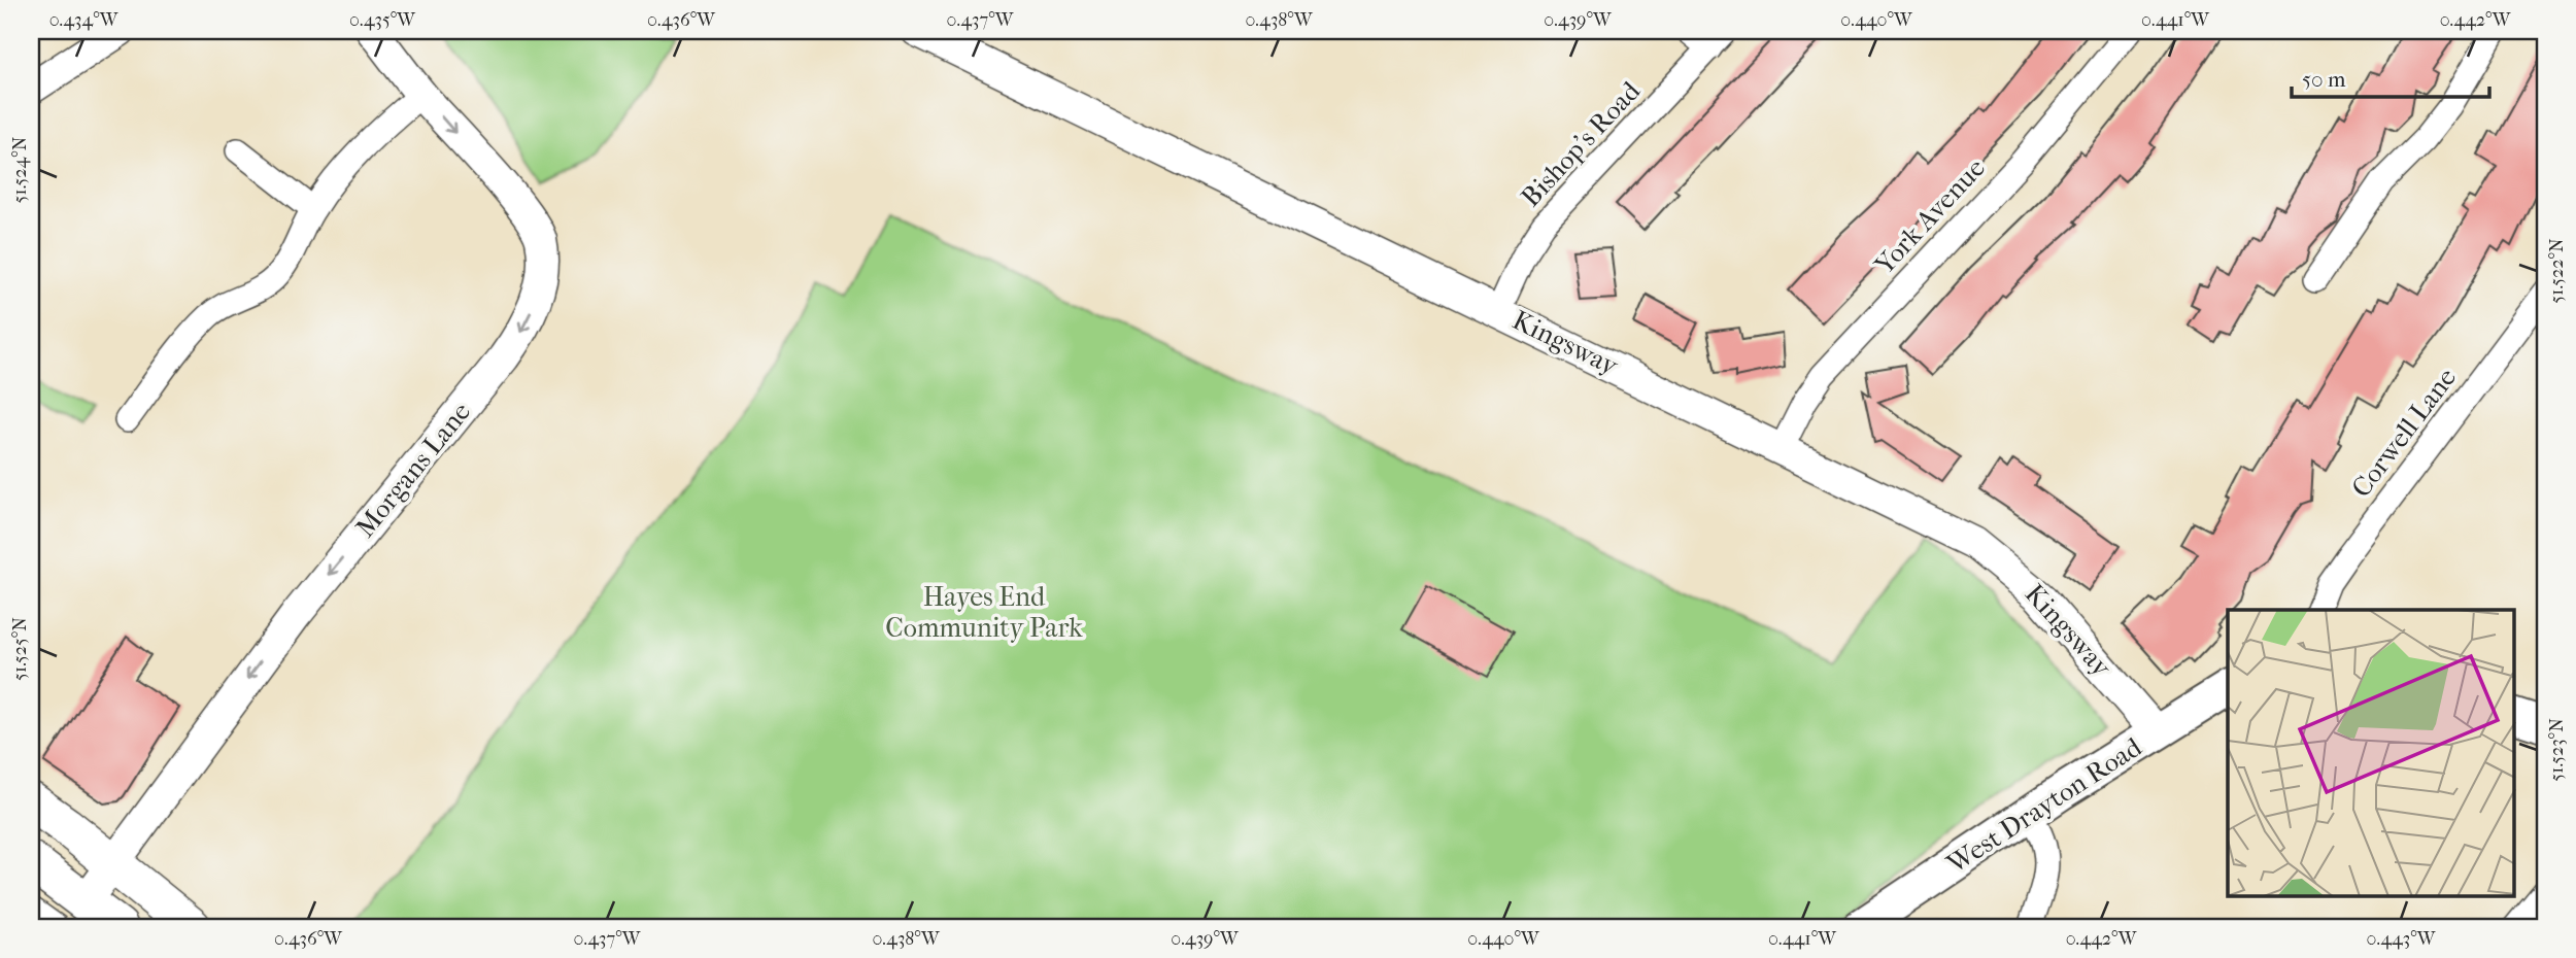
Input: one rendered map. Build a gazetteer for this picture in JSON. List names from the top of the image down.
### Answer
{
  "streets": {
    "main road": ["West Drayton Road"],
    "street": [
      "Bishop's Road",
      "York Avenue",
      "Kingsway",
      "Corwell Lane",
      "Morgans Lane"
    ]
  },
  "crossings": [
    ["Bishop's Road", "Kingsway"],
    ["York Avenue", "Kingsway"],
    ["Kingsway", "West Drayton Road"]
  ],
  "parks": ["Hayes End Community Park"],
  "scale_bar": "50 m",
  "coordinates": [
    "0.434°W",
    "0.435°W",
    "0.436°W",
    "0.437°W",
    "0.438°W",
    "0.439°W",
    "0.440°W",
    "0.441°W",
    "0.442°W",
    "51.524°N",
    "51.522°N",
    "51.525°N",
    "51.523°N",
    "0.443°W"
  ]
}
